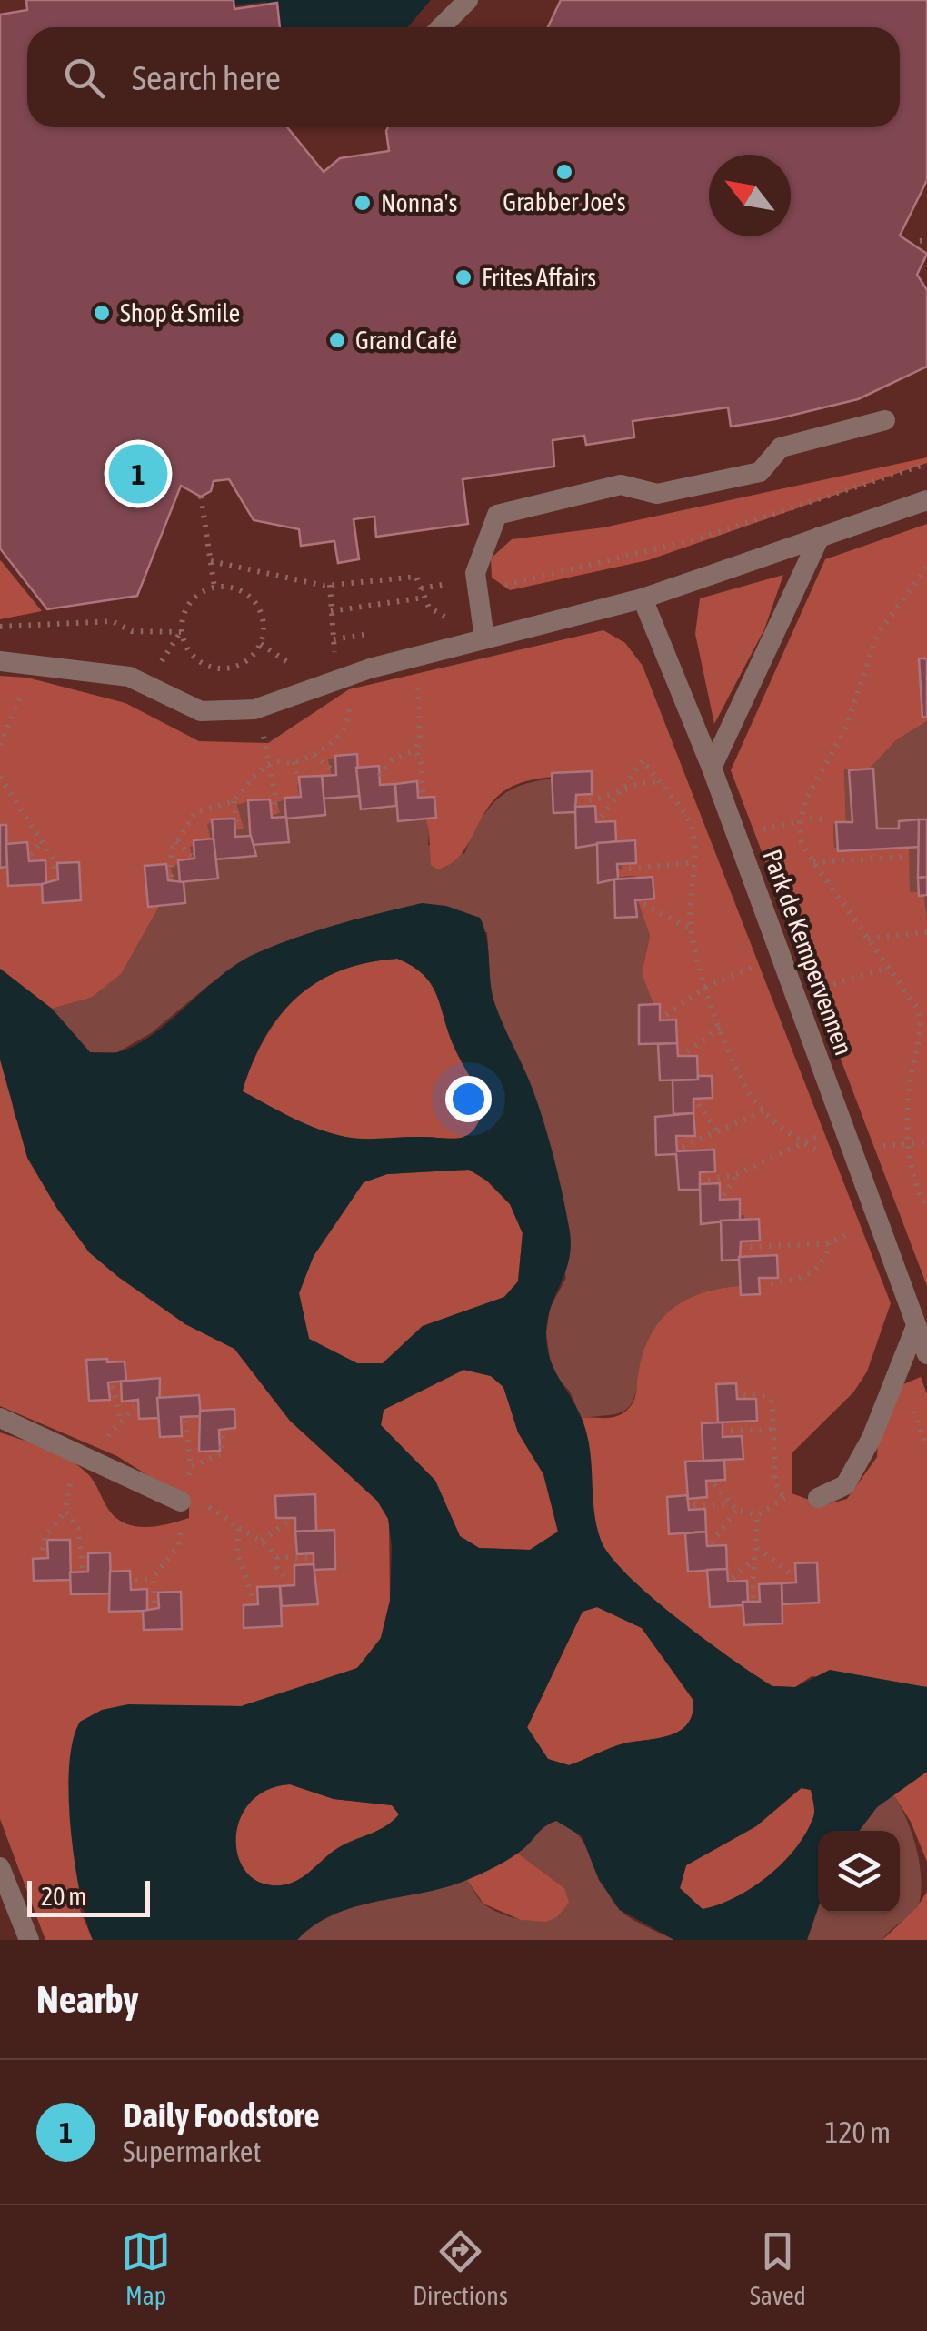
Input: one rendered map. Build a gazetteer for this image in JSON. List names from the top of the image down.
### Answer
{
  "streets": {
    "lane": ["Park de Kempervennen"]
  },
  "places": [
    "Grabber Joe's",
    "Nonna's",
    "Frites Affairs",
    "Shop & Smile",
    "Grand Café"
  ],
  "scale_bar": "20 m",
  "north": "top left",
  "page": {
    "search": "Search here",
    "pins": "1",
    "scale": "20 m",
    "heading": "Nearby",
    "list": [
      {
        "mark": "1",
        "name": "Daily Foodstore",
        "note": "Supermarket",
        "value": "120 m"
      }
    ],
    "nav": ["Map", "Directions", "Saved"]
  }
}
